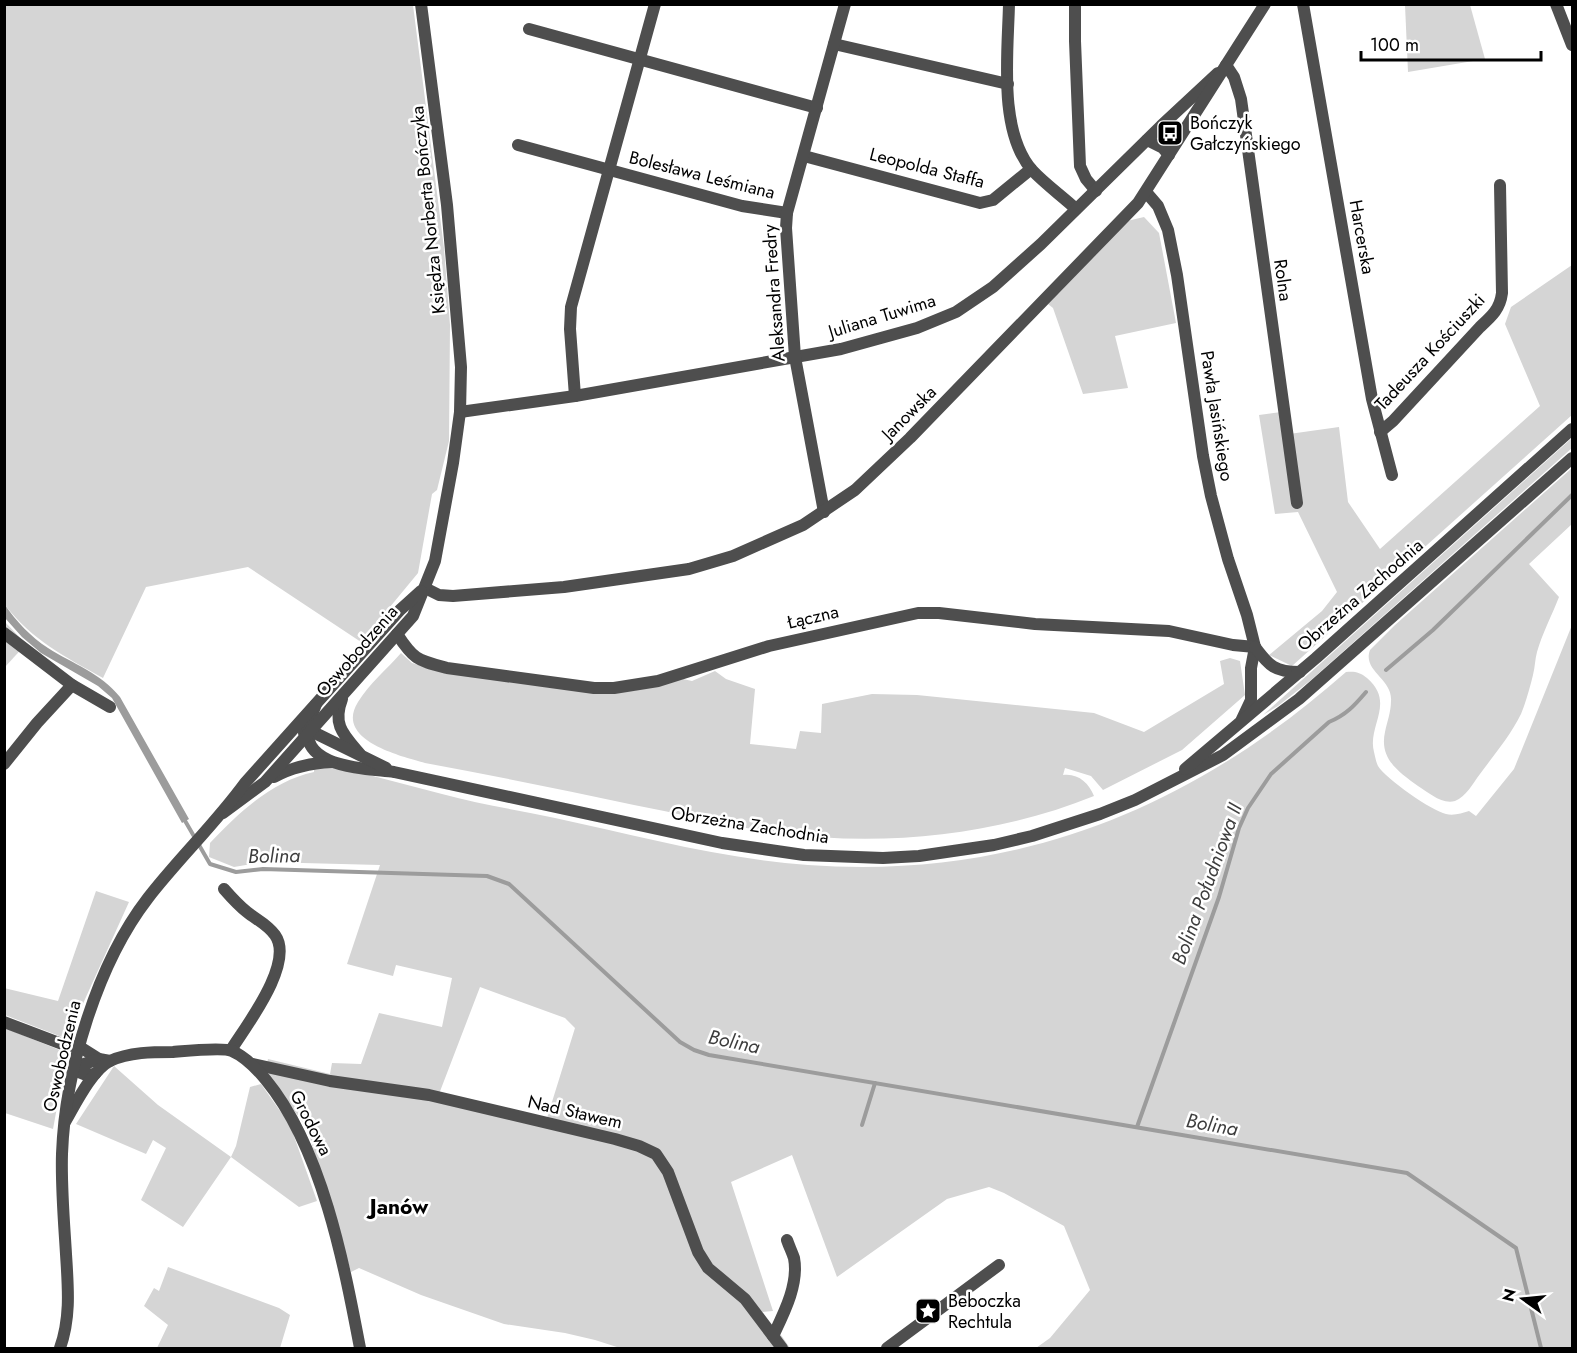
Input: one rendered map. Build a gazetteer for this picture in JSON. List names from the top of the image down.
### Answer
{
  "streets": {
    "street": [
      "Leopolda Staffa",
      "Bolesława Leśmiana",
      "Księdza Norberta Bończyka",
      "Harcerska",
      "Rolna",
      "Aleksandra Fredry",
      "Juliana Tuwima",
      "Tadeusza Kościuszki",
      "Janowska",
      "Pawła Jasińskiego",
      "Obrzeżna Zachodnia",
      "Łączna",
      "Oswobodzenia",
      "Nad Stawem",
      "Grodowa"
    ]
  },
  "crossings": [
    ["Leopolda Staffa", "Aleksandra Fredry"],
    ["Bolesława Leśmiana", "Aleksandra Fredry"],
    ["Bolesława Leśmiana", "Juliana Tuwima"],
    ["Księdza Norberta Bończyka", "Juliana Tuwima"],
    ["Księdza Norberta Bończyka", "Oswobodzenia"],
    ["Harcerska", "Tadeusza Kościuszki"],
    ["Rolna", "Juliana Tuwima"],
    ["Rolna", "Janowska"],
    ["Aleksandra Fredry", "Juliana Tuwima"],
    ["Aleksandra Fredry", "Janowska"],
    ["Juliana Tuwima", "Janowska"],
    ["Juliana Tuwima", "Oswobodzenia"],
    ["Janowska", "Pawła Jasińskiego"],
    ["Janowska", "Oswobodzenia"],
    ["Pawła Jasińskiego", "Obrzeżna Zachodnia"],
    ["Pawła Jasińskiego", "Łączna"],
    ["Obrzeżna Zachodnia", "Oswobodzenia"],
    ["Łączna", "Oswobodzenia"],
    ["Nad Stawem", "Grodowa"]
  ],
  "districts": ["Janów"],
  "water": ["Bolina", "Bolina Południowa II"],
  "places": {
    "bus stop": ["Bończyk Gałczyńskiego"],
    "place": ["Beboczka Rechtula"]
  },
  "scale_bar": "100 m",
  "north": "left"
}
